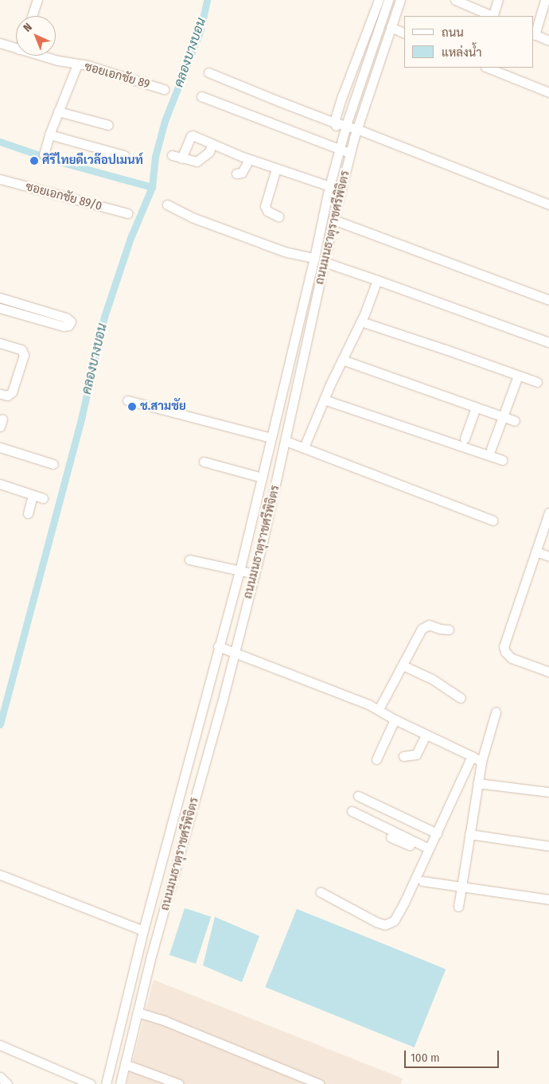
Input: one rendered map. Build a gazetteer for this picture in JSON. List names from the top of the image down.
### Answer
{
  "streets": {
    "street": ["ซอยเอกชัย 89", "ซอยเอกชัย 89/0", "ถนนมนธาตุราชศรีพิจิตร"]
  },
  "water": ["คลองบางบอน"],
  "places": ["ศิริไทยดีเวล๊อปเมนท์", "ช.สามชัย"],
  "legend": ["ถนน", "แหล่งน้ำ"],
  "scale_bar": "100 m",
  "north": "top left"
}
